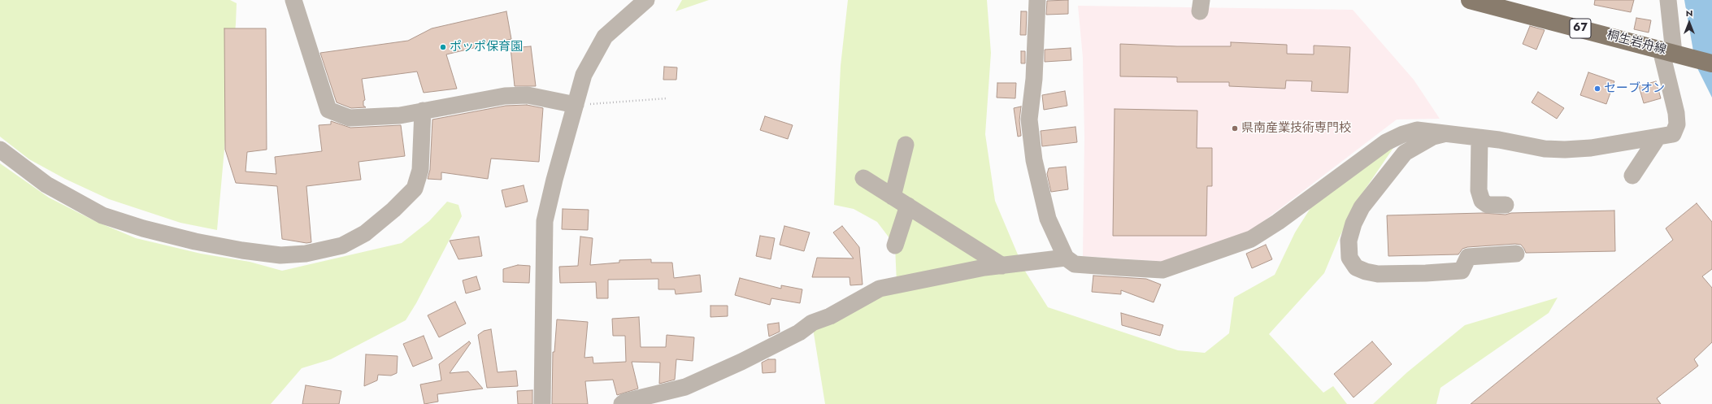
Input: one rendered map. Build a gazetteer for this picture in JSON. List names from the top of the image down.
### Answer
{
  "streets": {
    "main road": ["67", "桐生岩舟線"]
  },
  "crossings": [
    ["67", "桐生岩舟線"]
  ],
  "places": ["ポッポ保育園", "セーブオン", "県南産業技術専門校"],
  "north": "top"
}
